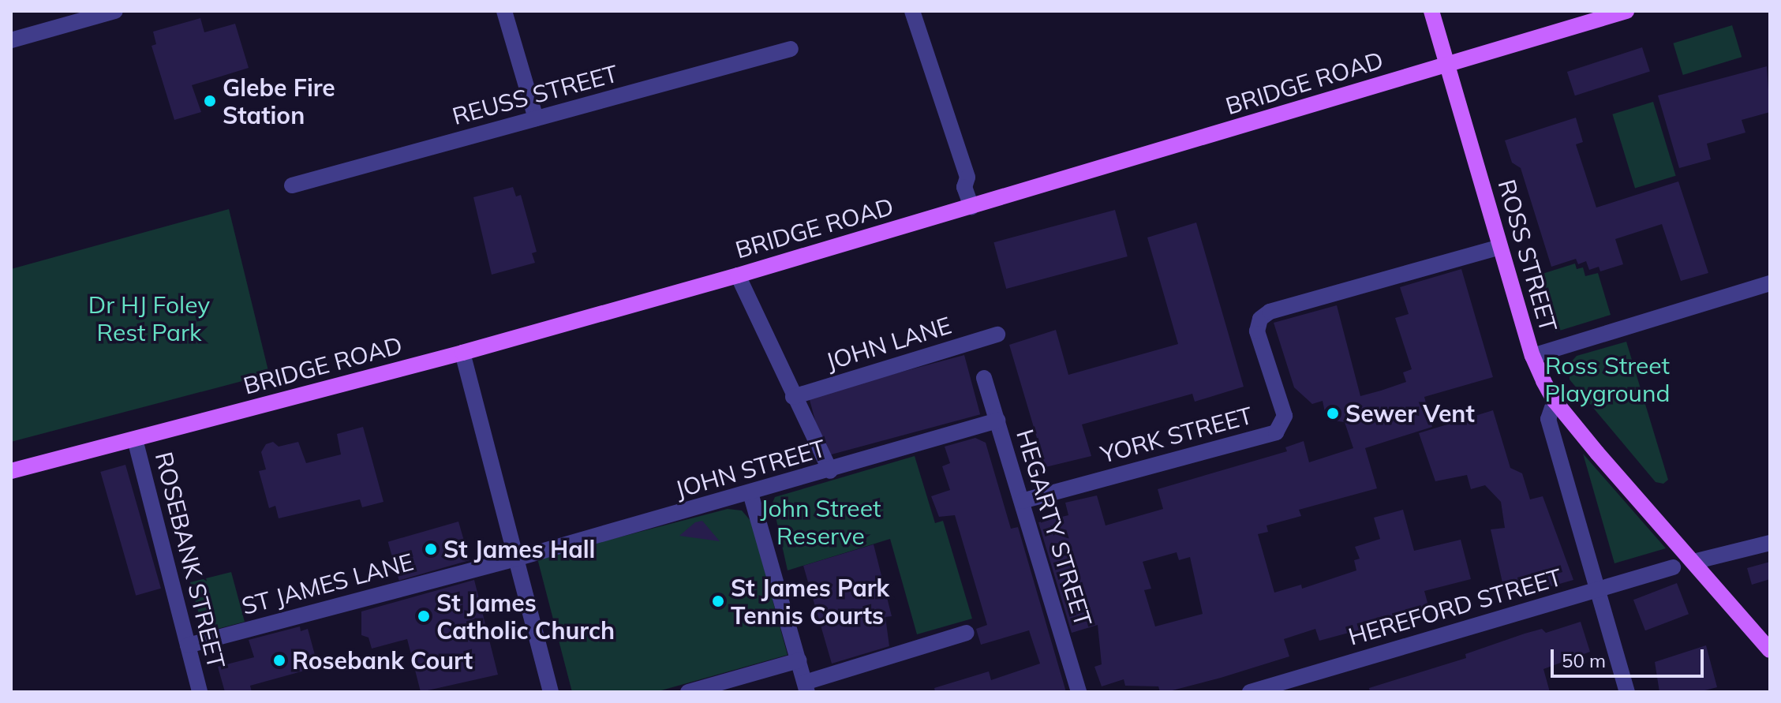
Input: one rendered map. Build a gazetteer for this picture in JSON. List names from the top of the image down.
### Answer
{
  "streets": {
    "main road": ["BRIDGE ROAD", "ROSS STREET"],
    "street": [
      "REUSS STREET",
      "JOHN LANE",
      "YORK STREET",
      "JOHN STREET",
      "HEGARTY STREET",
      "ROSEBANK STREET",
      "ST JAMES LANE",
      "HEREFORD STREET"
    ]
  },
  "crossings": [
    ["BRIDGE ROAD", "ROSS STREET"],
    ["BRIDGE ROAD", "ROSEBANK STREET"],
    ["ROSS STREET", "YORK STREET"],
    ["YORK STREET", "HEGARTY STREET"],
    ["JOHN STREET", "HEGARTY STREET"],
    ["JOHN STREET", "ST JAMES LANE"],
    ["ROSEBANK STREET", "ST JAMES LANE"]
  ],
  "parks": ["Dr HJ Foley Rest Park", "Ross Street Playground", "John Street Reserve"],
  "places": [
    "Glebe Fire Station",
    "Sewer Vent",
    "St James Hall",
    "St James Park Tennis Courts",
    "St James Catholic Church",
    "Rosebank Court"
  ],
  "scale_bar": "50 m"
}
